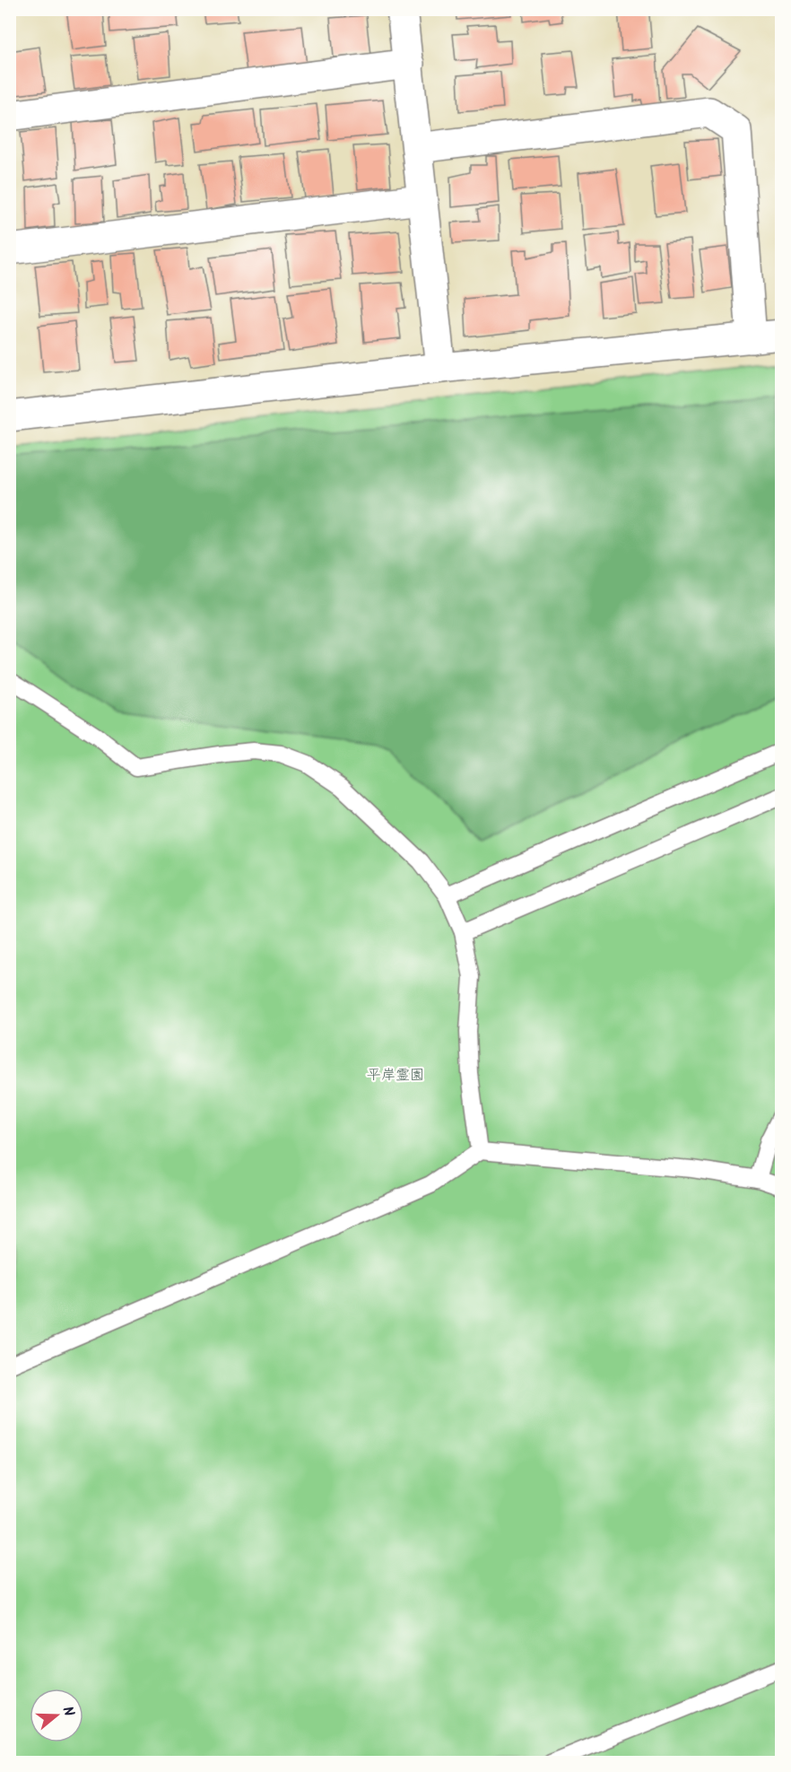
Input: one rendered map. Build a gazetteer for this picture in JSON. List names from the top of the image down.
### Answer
{
  "parks": ["平岸霊園"],
  "north": "right"
}
